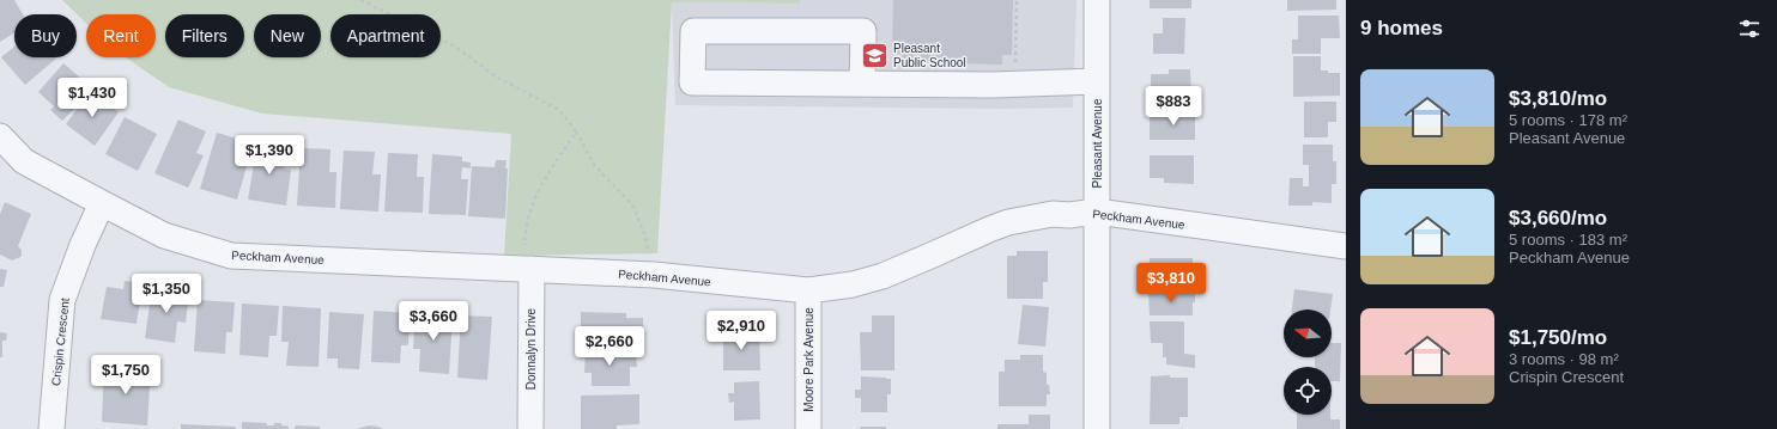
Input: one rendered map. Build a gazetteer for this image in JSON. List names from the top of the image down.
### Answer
{
  "streets": {
    "street": [
      "Pleasant Avenue",
      "Peckham Avenue",
      "Crispin Crescent",
      "Donnalyn Drive",
      "Moore Park Avenue"
    ]
  },
  "crossings": [
    ["Pleasant Avenue", "Peckham Avenue"],
    ["Peckham Avenue", "Crispin Crescent"],
    ["Peckham Avenue", "Donnalyn Drive"],
    ["Peckham Avenue", "Moore Park Avenue"]
  ],
  "places": {
    "school or university": ["Pleasant Public School"]
  },
  "north": "left",
  "page": {
    "heading": "9 homes",
    "chip": [
      "Buy",
      "Rent",
      "Filters",
      "New",
      "Apartment"
    ],
    "list": [
      {
        "name": "$3,810/mo",
        "note": "5 rooms · 178 m² · Pleasant Avenue"
      },
      {
        "name": "$3,660/mo",
        "note": "5 rooms · 183 m² · Peckham Avenue"
      },
      {
        "name": "$1,750/mo",
        "note": "3 rooms · 98 m² · Crispin Crescent"
      }
    ],
    "price": [
      "$1,430",
      "$883",
      "$1,390",
      "$3,810",
      "$1,350",
      "$3,660",
      "$2,910",
      "$2,660",
      "$1,750"
    ]
  }
}
